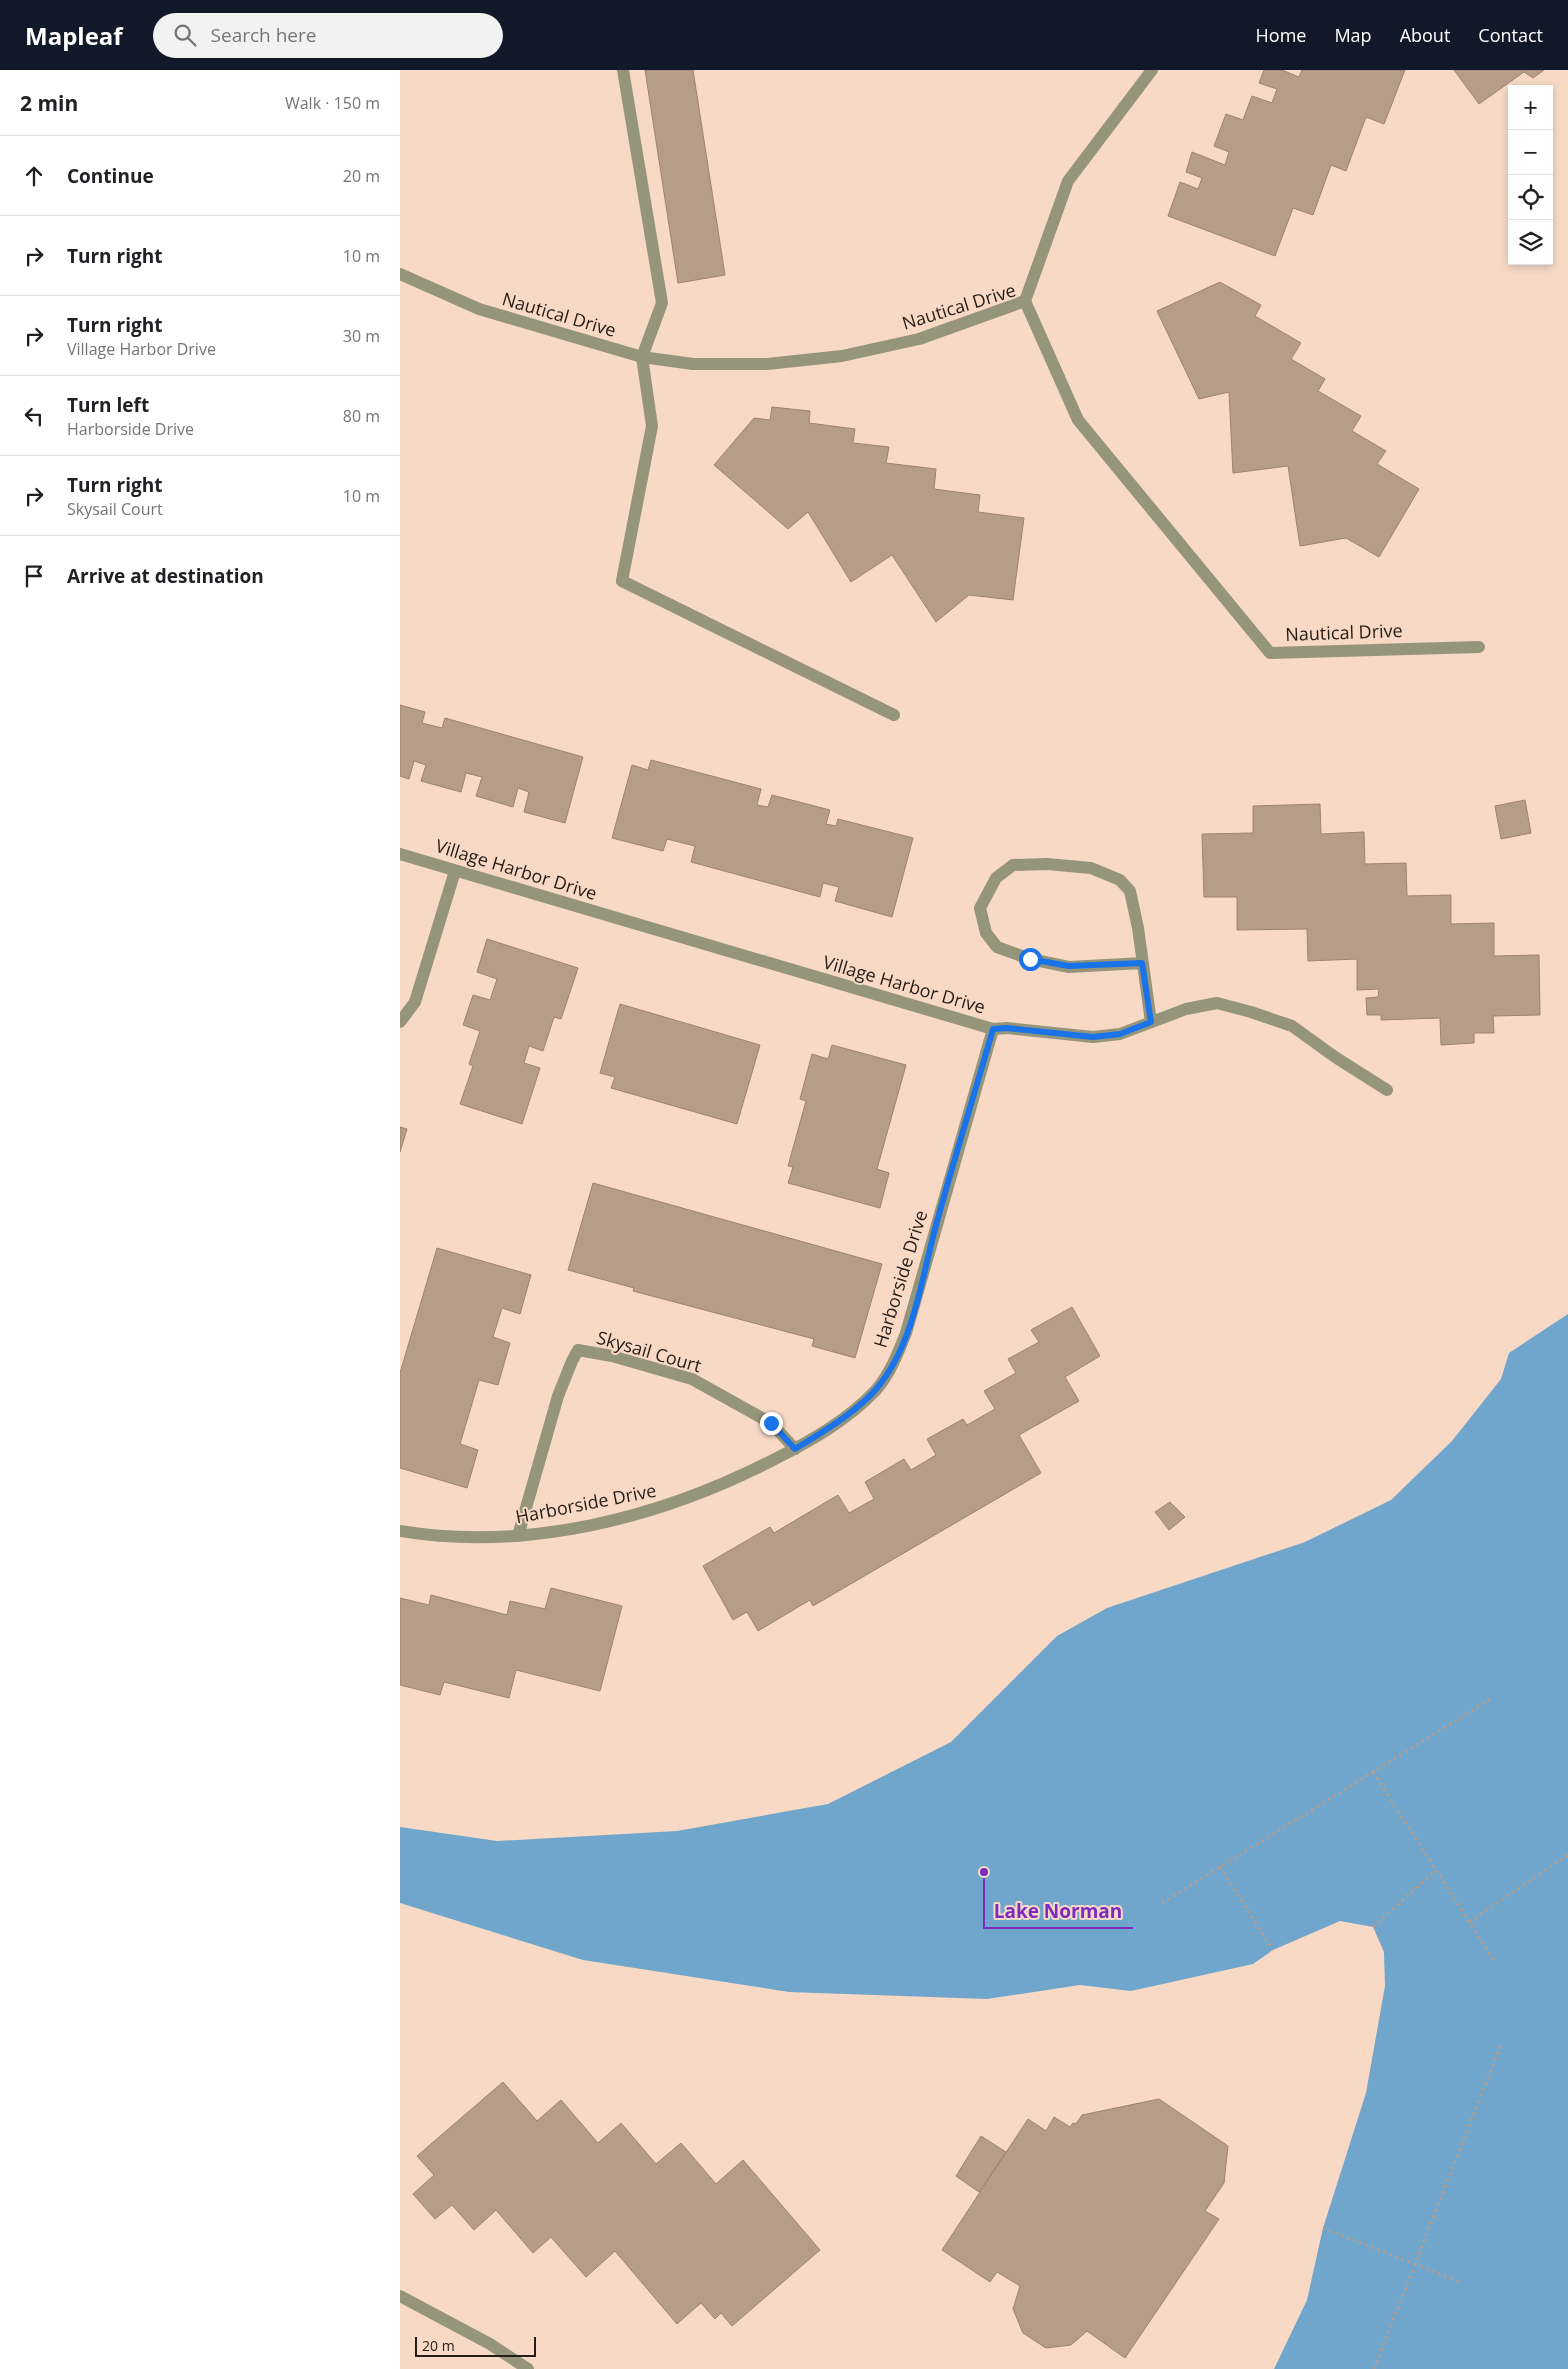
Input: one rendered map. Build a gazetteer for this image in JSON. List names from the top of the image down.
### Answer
{
  "streets": {
    "street": [
      "Nautical Drive",
      "Village Harbor Drive",
      "Harborside Drive",
      "Skysail Court"
    ]
  },
  "crossings": [
    ["Village Harbor Drive", "Harborside Drive"],
    ["Harborside Drive", "Skysail Court"]
  ],
  "places": ["Lake Norman"],
  "scale_bar": "20 m",
  "page": {
    "header": "Mapleaf",
    "search": "Search here",
    "nav": [
      "Home",
      "Map",
      "About",
      "Contact"
    ],
    "heading": ["2 min", "Walk · 150 m"],
    "map_buttons": ["+", "−"],
    "list": [
      ["Continue", "20 m"],
      ["Turn right", "10 m"],
      ["Turn right", "Village Harbor Drive", "30 m"],
      ["Turn left", "Harborside Drive", "80 m"],
      ["Turn right", "Skysail Court", "10 m"],
      "Arrive at destination"
    ],
    "scale": "20 m"
  }
}
